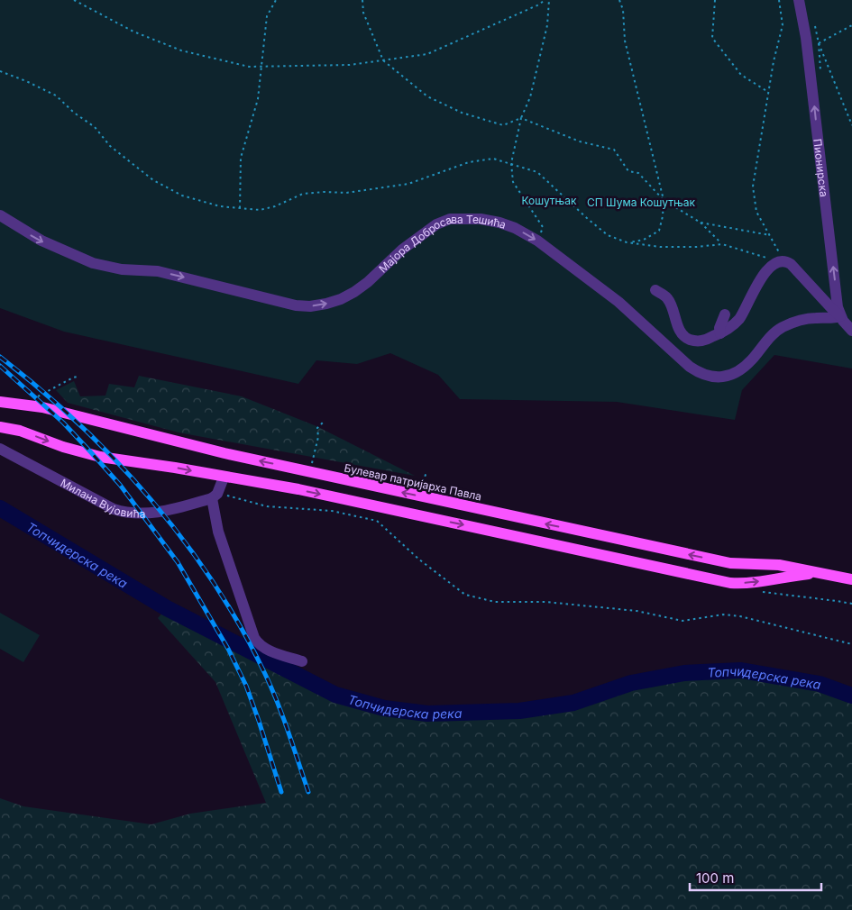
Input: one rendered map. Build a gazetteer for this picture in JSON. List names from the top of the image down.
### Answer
{
  "streets": {
    "main road": ["Булевар патријарха Павла"],
    "street": ["Пионирска", "Мајора Добросава Тешића", "Милана Вујовића"]
  },
  "crossings": [
    ["Пионирска", "Мајора Добросава Тешића"]
  ],
  "one_way": ["Пионирска", "Мајора Добросава Тешића"],
  "water": ["Топчидерска река"],
  "parks": ["Кошутњак", "СП Шума Кошутњак"],
  "scale_bar": "100 m"
}
